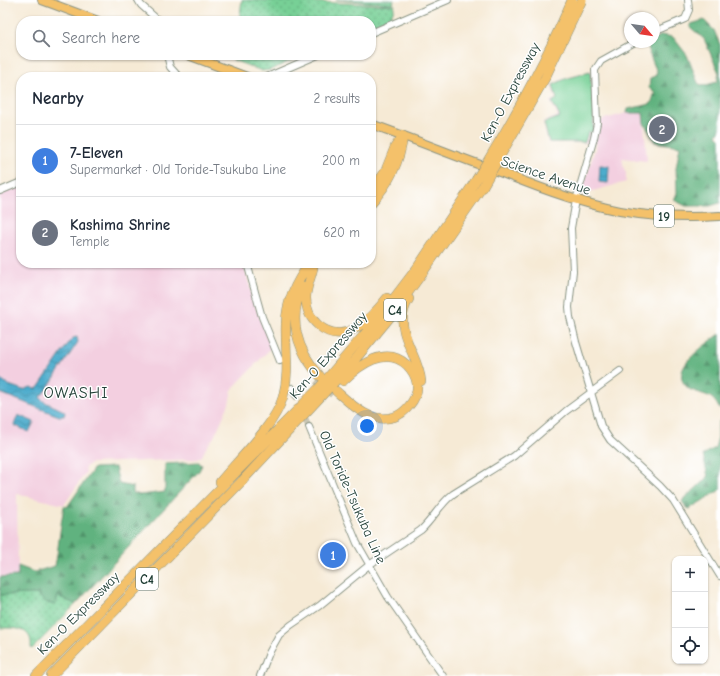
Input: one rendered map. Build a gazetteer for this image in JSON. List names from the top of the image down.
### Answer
{
  "streets": {
    "highway": ["Ken-O Expressway", "C4"],
    "main road": ["Science Avenue", "19"],
    "street": ["Old Toride-Tsukuba Line"]
  },
  "districts": ["OWASHI"],
  "north": "bottom right",
  "page": {
    "search": "Search here",
    "heading": ["Nearby", "2 results"],
    "pins": ["2", "1"],
    "list": [
      {
        "mark": "1",
        "name": "7-Eleven",
        "note": "Supermarket · Old Toride-Tsukuba Line",
        "value": "200 m"
      },
      {
        "mark": "2",
        "name": "Kashima Shrine",
        "note": "Temple",
        "value": "620 m"
      }
    ],
    "map_buttons": ["+", "−"]
  }
}
